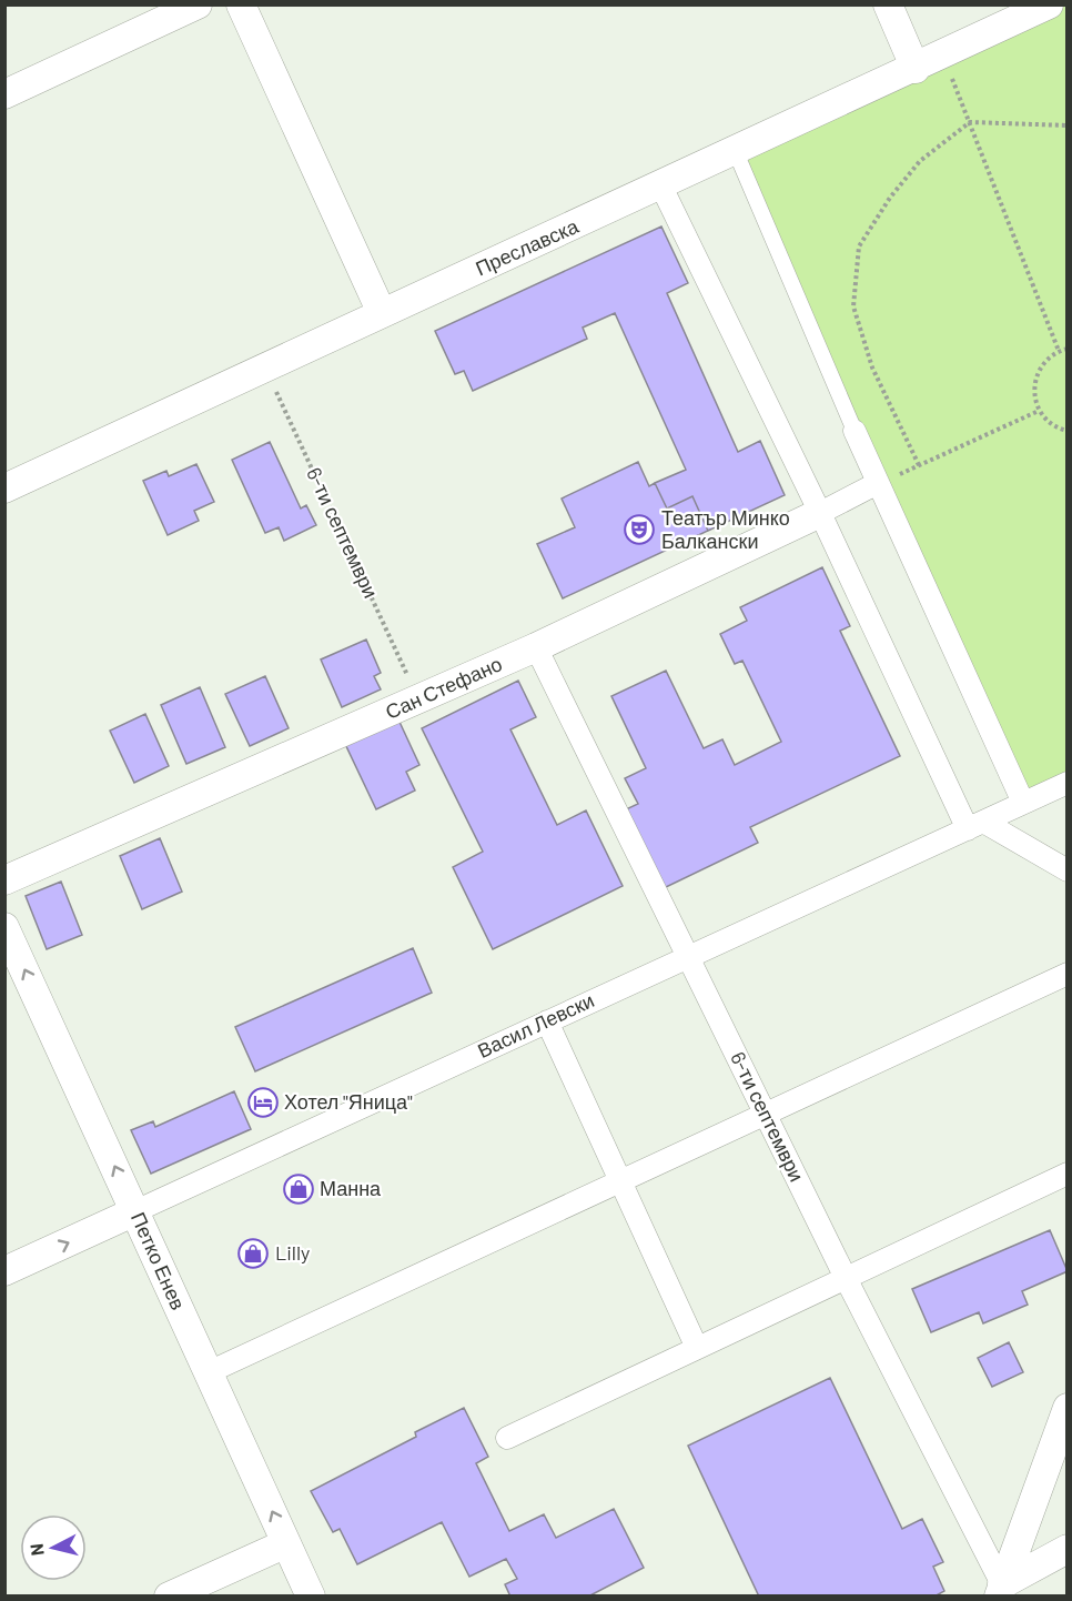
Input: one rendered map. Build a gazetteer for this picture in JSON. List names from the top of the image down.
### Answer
{
  "streets": {
    "street": [
      "Преславска",
      "6-ти септември",
      "Сан Стефано",
      "Васил Левски",
      "Петко Енев"
    ]
  },
  "crossings": [
    ["Преславска", "6-ти септември"],
    ["6-ти септември", "Сан Стефано"],
    ["6-ти септември", "Васил Левски"],
    ["Васил Левски", "Петко Енев"]
  ],
  "one_way": ["Петко Енев"],
  "places": {
    "theatre": ["Театър Минко Балкански"],
    "hotel": ["Хотел \"Яница\""],
    "shop": ["Манна", "Lilly"]
  },
  "north": "left"
}
